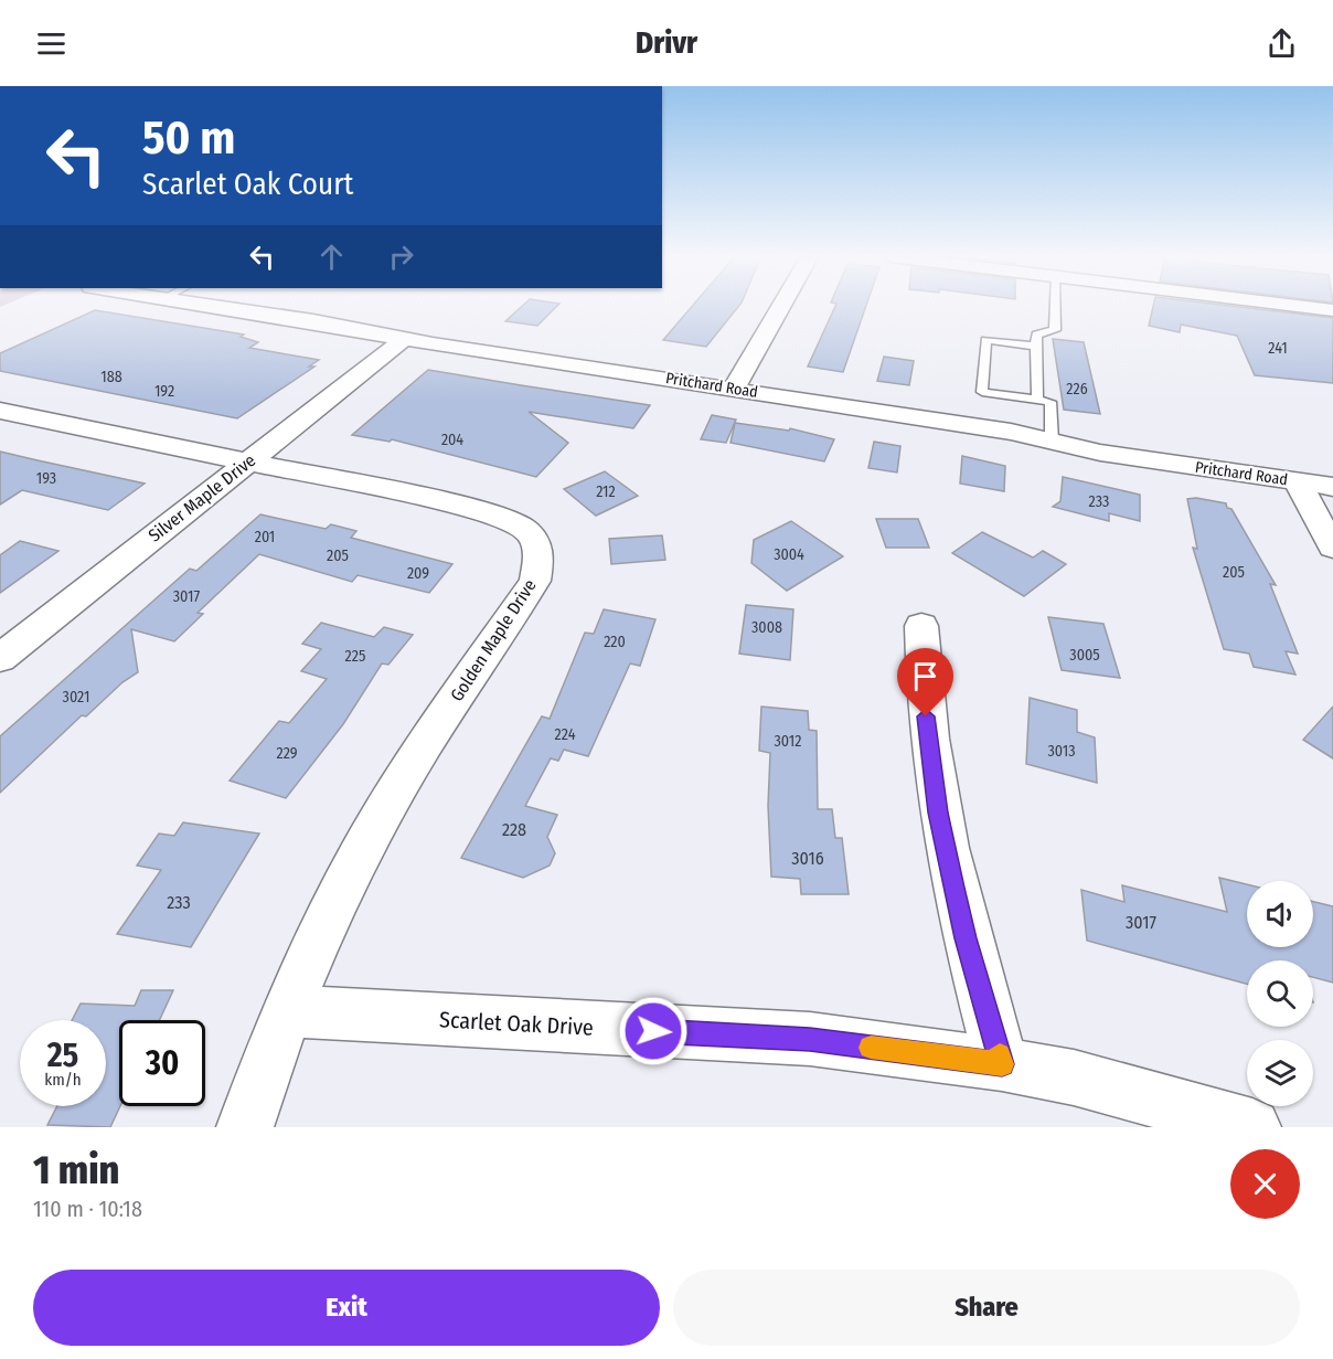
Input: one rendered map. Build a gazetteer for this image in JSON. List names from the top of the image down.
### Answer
{
  "streets": {
    "street": [
      "Pritchard Road",
      "Silver Maple Drive",
      "Golden Maple Drive",
      "Scarlet Oak Drive"
    ]
  },
  "crossings": [
    ["Pritchard Road", "Silver Maple Drive"],
    ["Silver Maple Drive", "Golden Maple Drive"],
    ["Golden Maple Drive", "Scarlet Oak Drive"]
  ],
  "house_numbers": [
    "241",
    "188",
    "226",
    "192",
    "204",
    "193",
    "212",
    "233",
    "201",
    "3004",
    "205",
    "205",
    "209",
    "3017",
    "3008",
    "220",
    "3005",
    "225",
    "3021",
    "224",
    "3012",
    "3013",
    "229",
    "228",
    "3016",
    "233",
    "3017"
  ],
  "page": {
    "header": "Drivr",
    "turn": ["50 m", "Scarlet Oak Court"],
    "speed": "25 km/h",
    "limit": "30",
    "heading": ["1 min", "110 m · 10:18"],
    "buttons": ["Exit", "Share"]
  }
}
